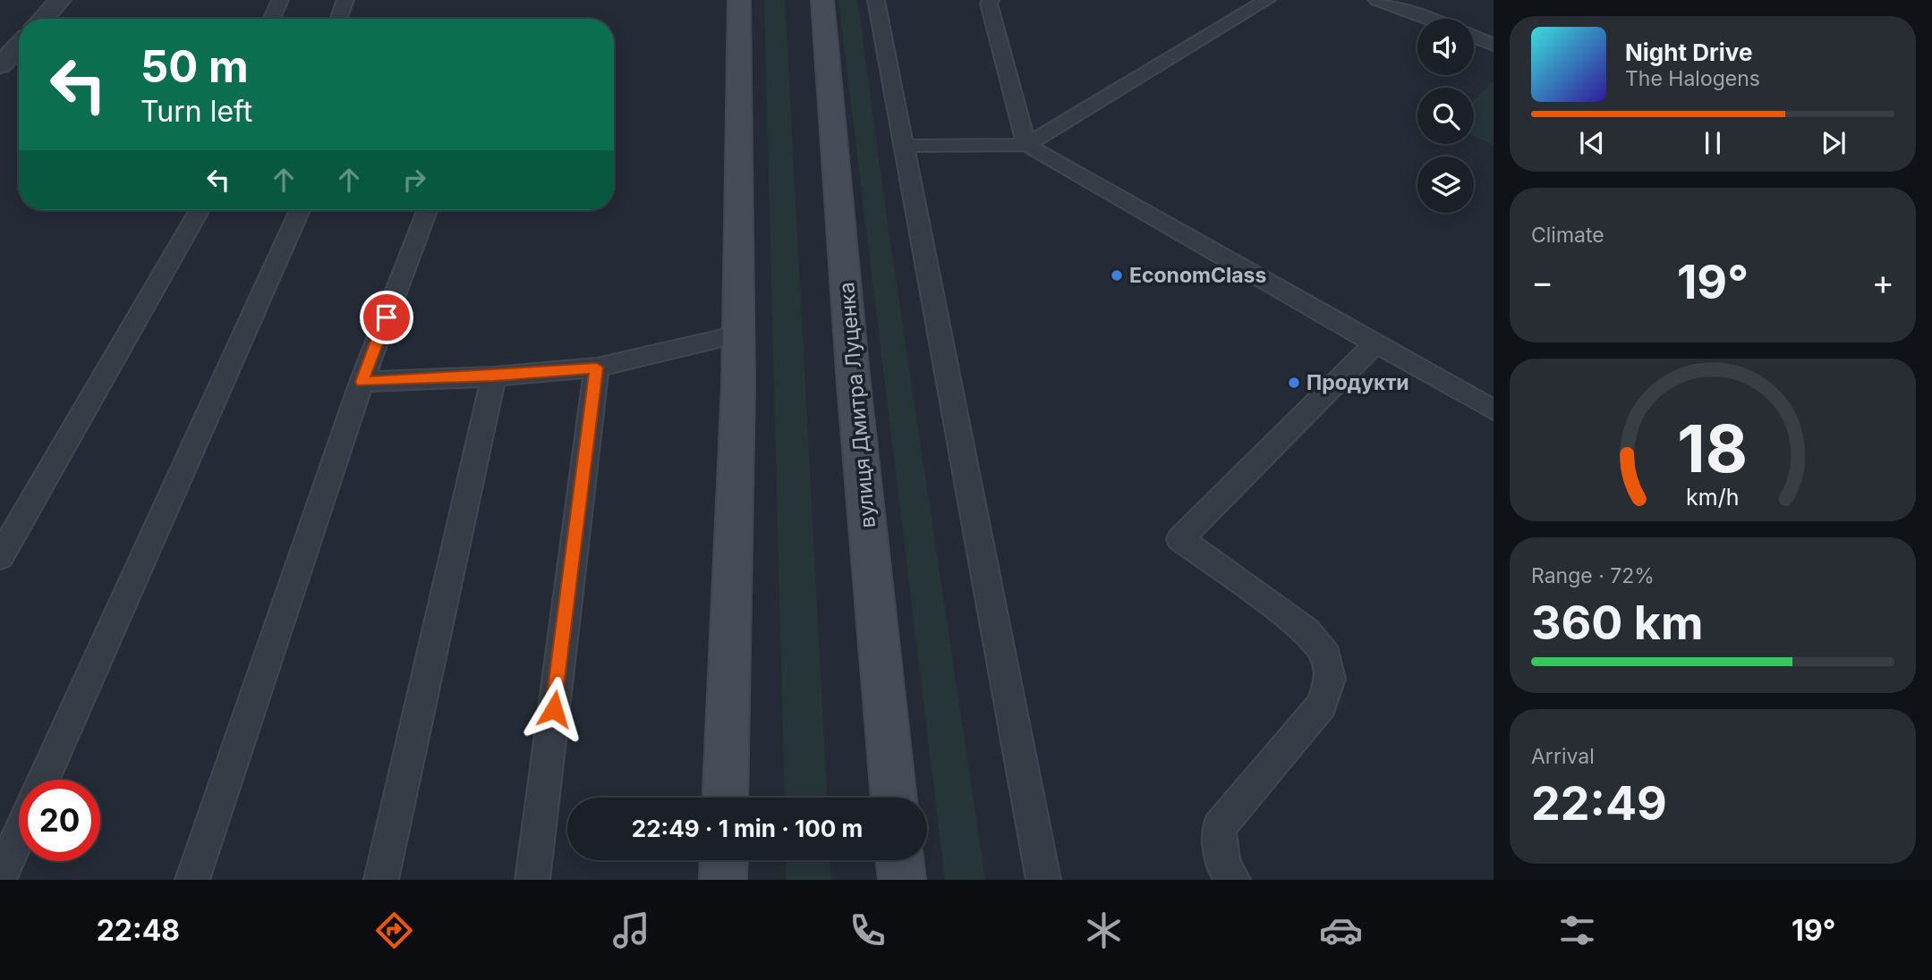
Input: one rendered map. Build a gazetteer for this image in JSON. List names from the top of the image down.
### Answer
{
  "streets": {
    "main road": ["вулиця Дмитра Луценка"]
  },
  "places": ["EconomClass", "Продукти"],
  "page": {
    "turn": ["50 m", "Turn left"],
    "song": ["Night Drive", "The Halogens"],
    "tile": [
      "Climate",
      ["Range · 72%", "360 km"],
      ["Arrival", "22:49"]
    ],
    "heat": ["−", "19°", "+"],
    "limit": "20",
    "trip": "22:49 · 1 min · 100 m",
    "tabs": ["22:48", "19°"],
    "gauge": ["18", "km/h"]
  }
}
